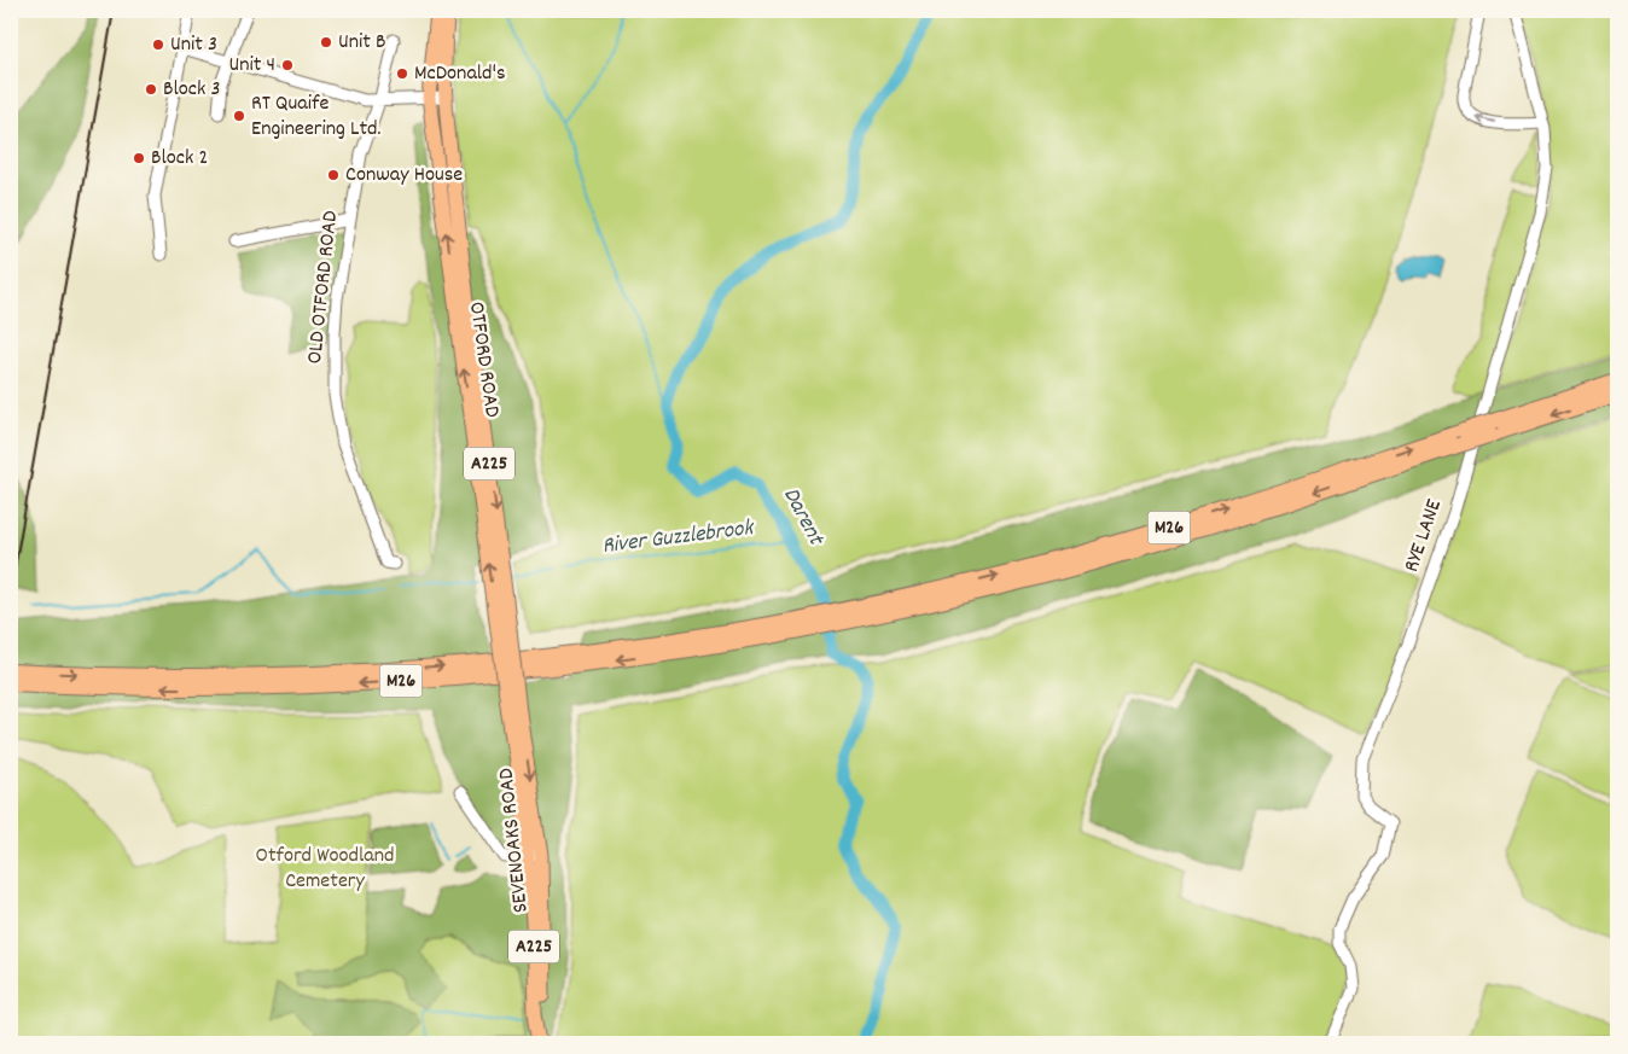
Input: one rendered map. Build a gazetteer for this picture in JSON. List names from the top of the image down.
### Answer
{
  "streets": {
    "highway": ["M26"],
    "main road": ["OTFORD ROAD", "A225", "SEVENOAKS ROAD"],
    "street": ["OLD OTFORD ROAD", "RYE LANE"]
  },
  "crossings": [
    ["OTFORD ROAD", "SEVENOAKS ROAD"]
  ],
  "water": ["Darent", "River Guzzlebrook"],
  "parks": ["Otford Woodland Cemetery"],
  "places": [
    "Unit B",
    "Unit 3",
    "Unit 4",
    "McDonald's",
    "Block 3",
    "RT Quaife Engineering Ltd.",
    "Block 2",
    "Conway House"
  ]
}
